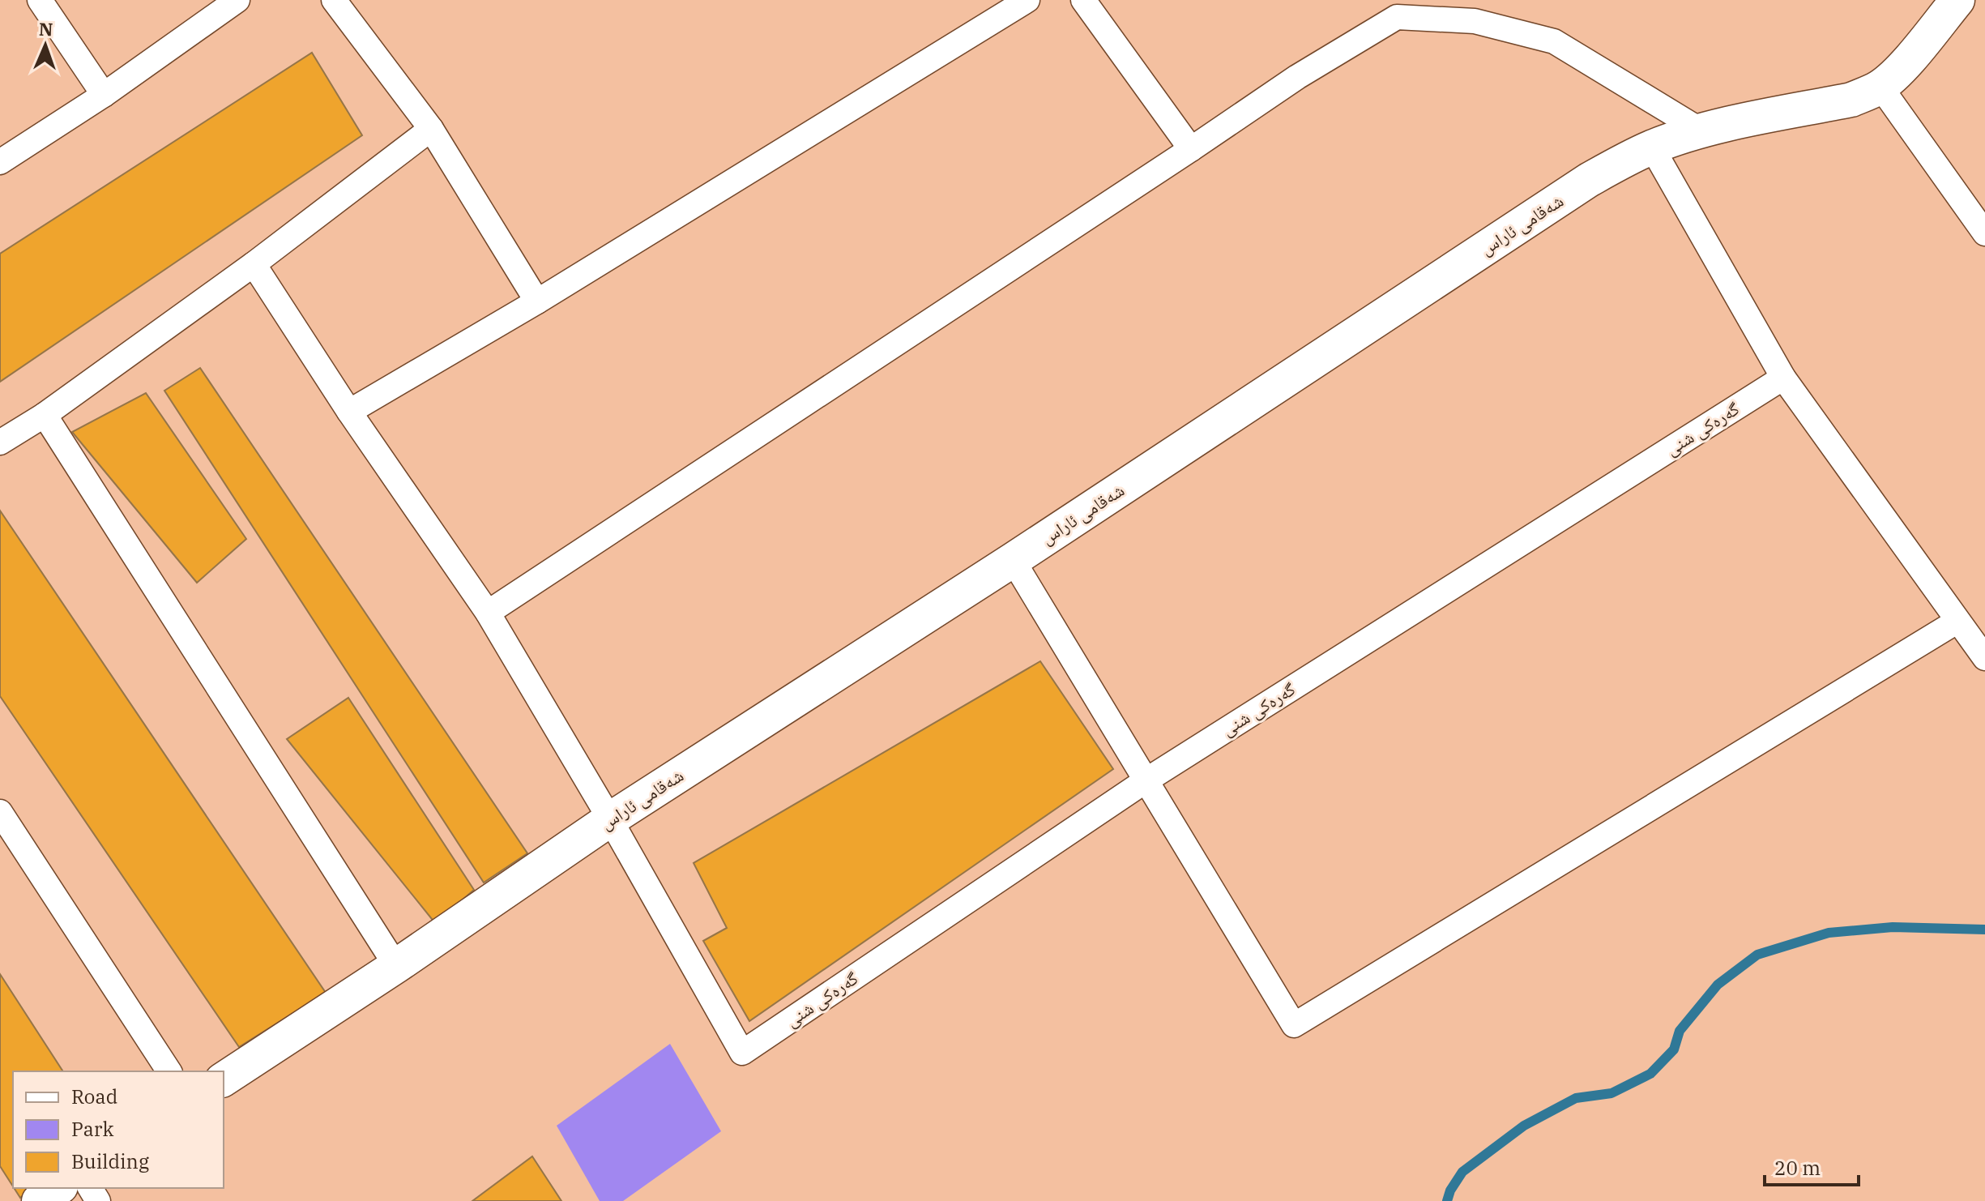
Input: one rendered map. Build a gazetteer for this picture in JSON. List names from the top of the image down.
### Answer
{
  "streets": {
    "street": ["شەقامی ئاراس", "گەرەکی شنی"]
  },
  "crossings": [
    ["شەقامی ئاراس", "گەرەکی شنی"]
  ],
  "legend": ["Road", "Park", "Building"],
  "scale_bar": "20 m",
  "north": "top"
}
